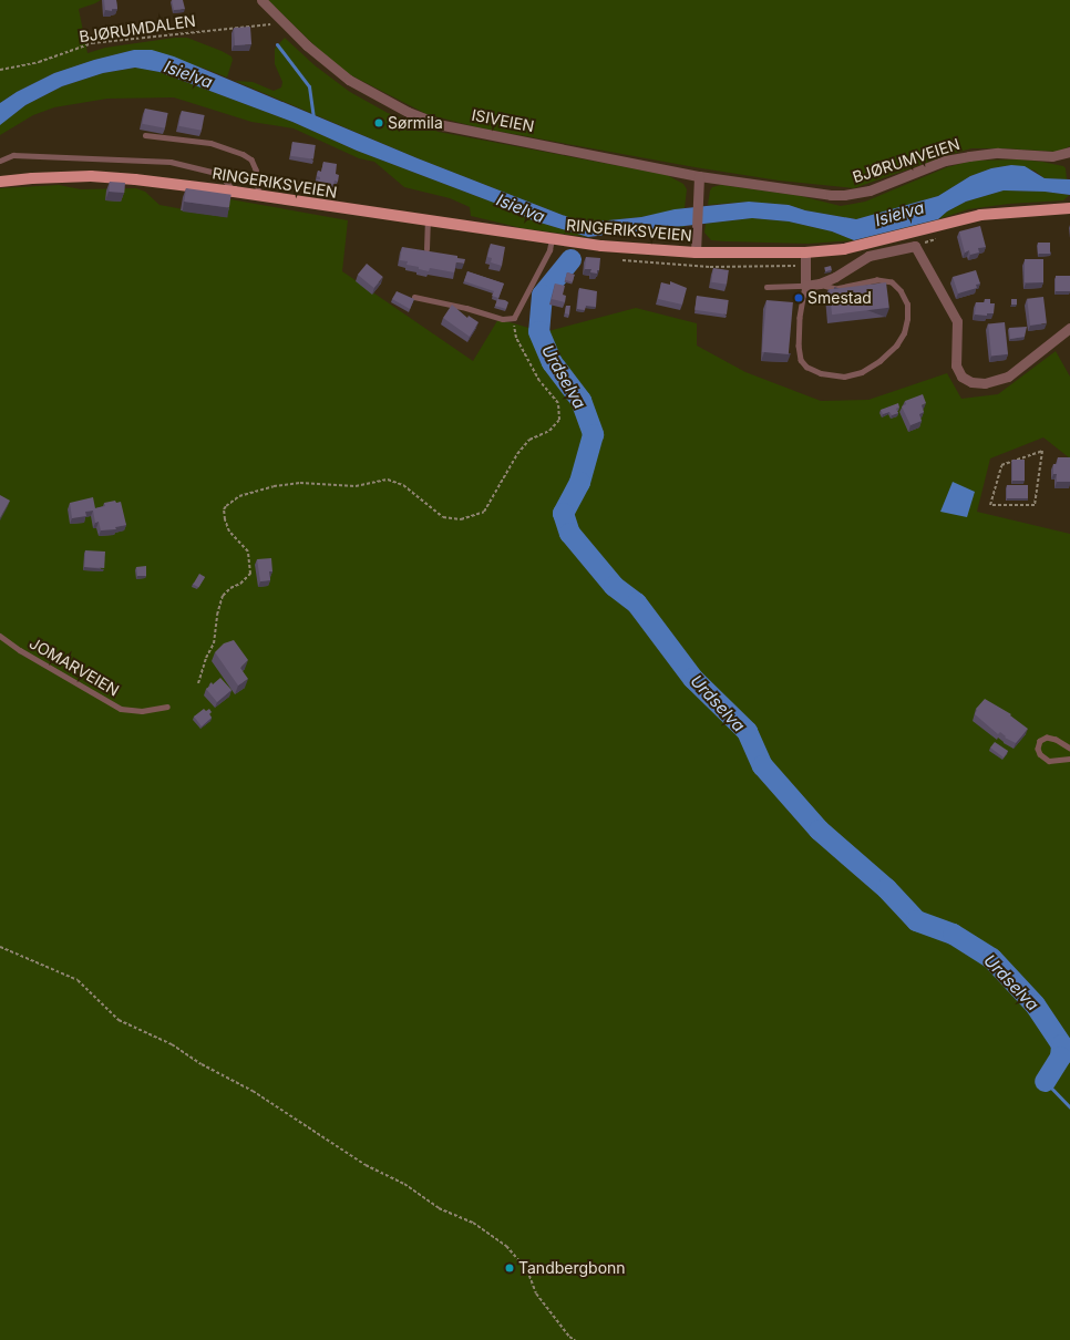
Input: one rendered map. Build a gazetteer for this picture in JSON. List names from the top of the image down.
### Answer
{
  "streets": {
    "main road": ["RINGERIKSVEIEN"],
    "street": ["ISIVEIEN", "BJØRUMVEIEN"],
    "lane": ["JOMARVEIEN"],
    "path": ["BJØRUMDALEN"]
  },
  "crossings": [
    ["BJØRUMDALEN", "ISIVEIEN"],
    ["ISIVEIEN", "BJØRUMVEIEN"]
  ],
  "water": ["Isielva", "Urdselva"],
  "places": ["Sørmila", "Smestad", "Tandbergbonn"]
}
